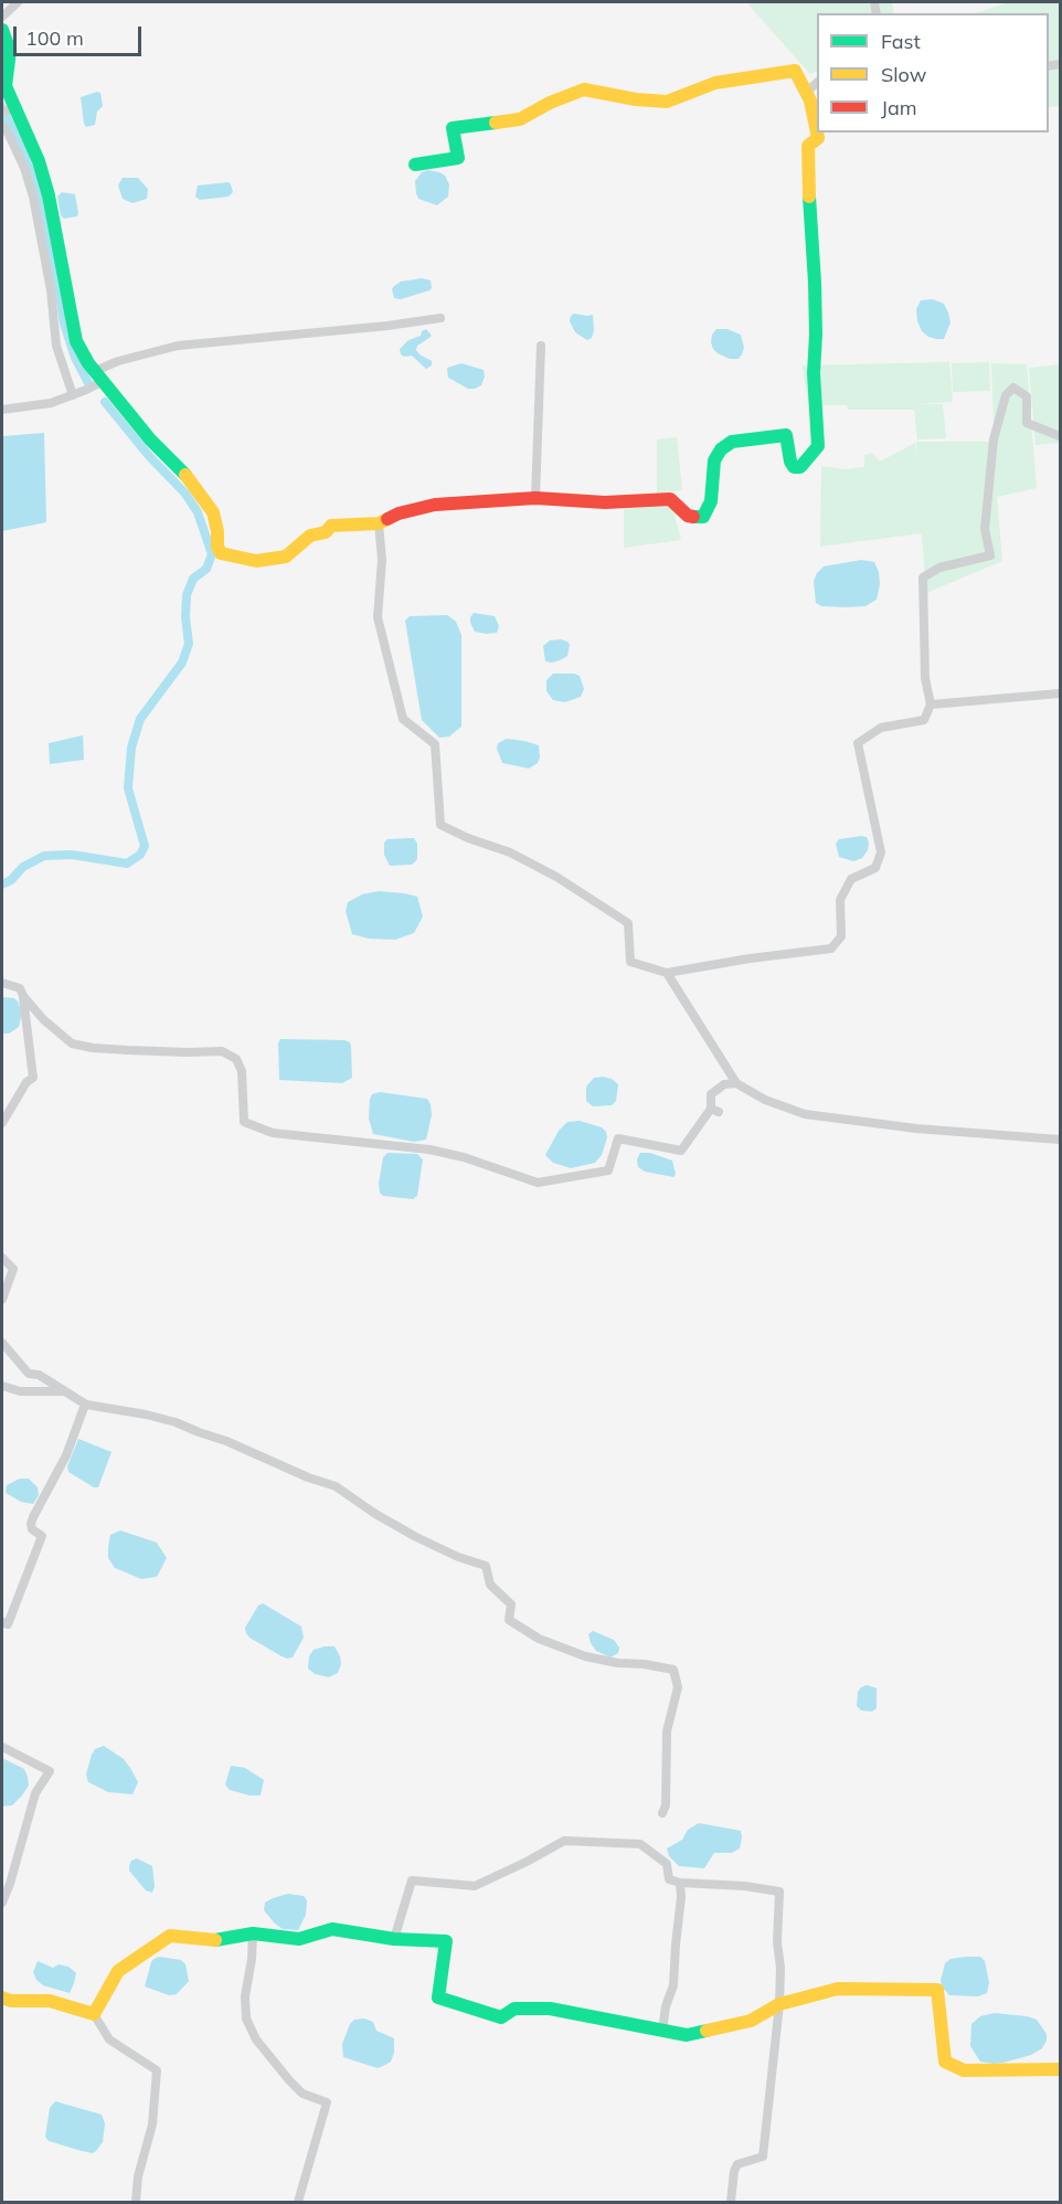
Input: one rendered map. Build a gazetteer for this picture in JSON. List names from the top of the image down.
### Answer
{
  "legend": ["Fast", "Slow", "Jam"],
  "scale_bar": "100 m"
}
